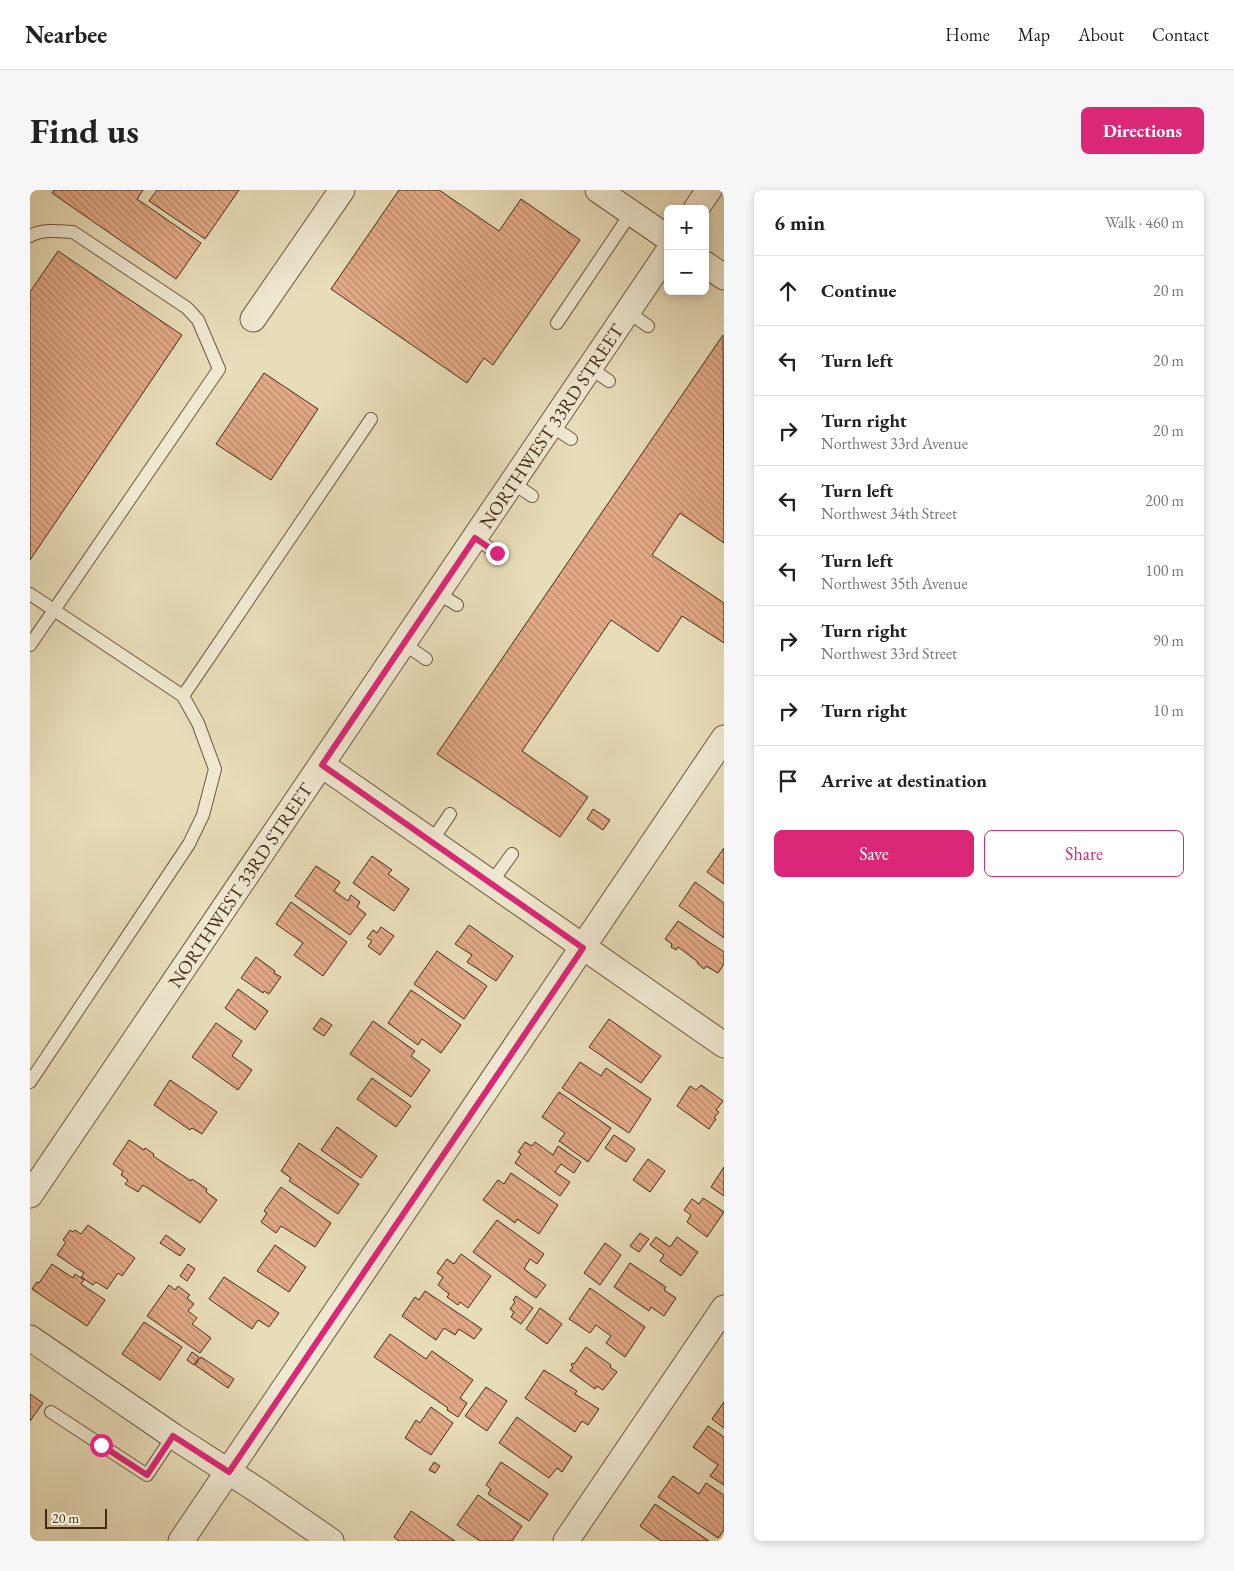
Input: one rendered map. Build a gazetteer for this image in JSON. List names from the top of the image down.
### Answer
{
  "streets": {
    "street": ["NORTHWEST 33RD STREET"]
  },
  "scale_bar": "20 m",
  "page": {
    "header": "Nearbee",
    "nav": [
      "Home",
      "Map",
      "About",
      "Contact"
    ],
    "buttons": [
      "Directions",
      ["Save", "Share"]
    ],
    "title": "Find us",
    "heading": ["6 min", "Walk · 460 m"],
    "map_buttons": ["+", "−"],
    "list": [
      ["Continue", "20 m"],
      ["Turn left", "20 m"],
      ["Turn right", "Northwest 33rd Avenue", "20 m"],
      ["Turn left", "Northwest 34th Street", "200 m"],
      ["Turn left", "Northwest 35th Avenue", "100 m"],
      ["Turn right", "Northwest 33rd Street", "90 m"],
      ["Turn right", "10 m"],
      "Arrive at destination"
    ],
    "scale": "20 m"
  }
}
